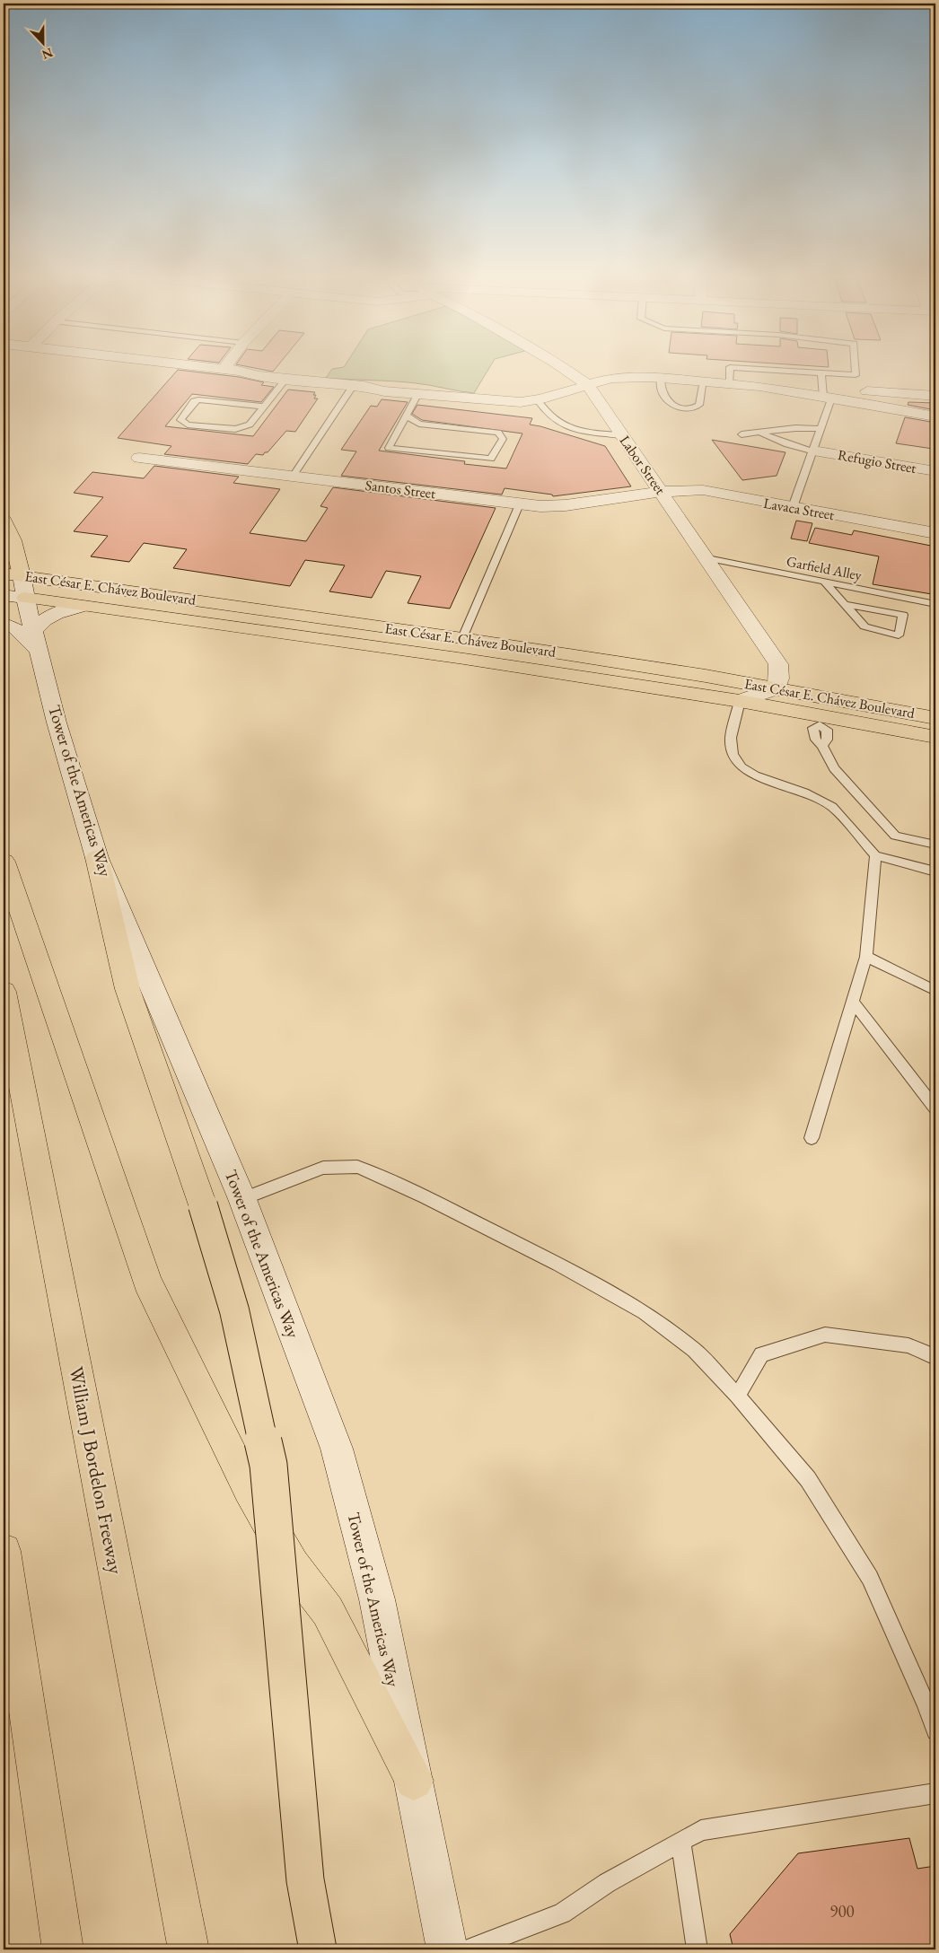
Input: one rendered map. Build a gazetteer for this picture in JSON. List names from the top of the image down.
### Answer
{
  "streets": {
    "main road": ["East César E. Chávez Boulevard", "William J Bordelon Freeway"],
    "street": [
      "Refugio Street",
      "Labor Street",
      "Santos Street",
      "Lavaca Street",
      "Tower of the Americas Way"
    ],
    "lane": ["Garfield Alley"]
  },
  "crossings": [
    ["Labor Street", "Santos Street"],
    ["Labor Street", "Lavaca Street"],
    ["Labor Street", "Garfield Alley"],
    ["Labor Street", "East César E. Chávez Boulevard"],
    ["Santos Street", "Lavaca Street"],
    ["East César E. Chávez Boulevard", "Tower of the Americas Way"]
  ],
  "house_numbers": ["900"],
  "north": "bottom"
}
